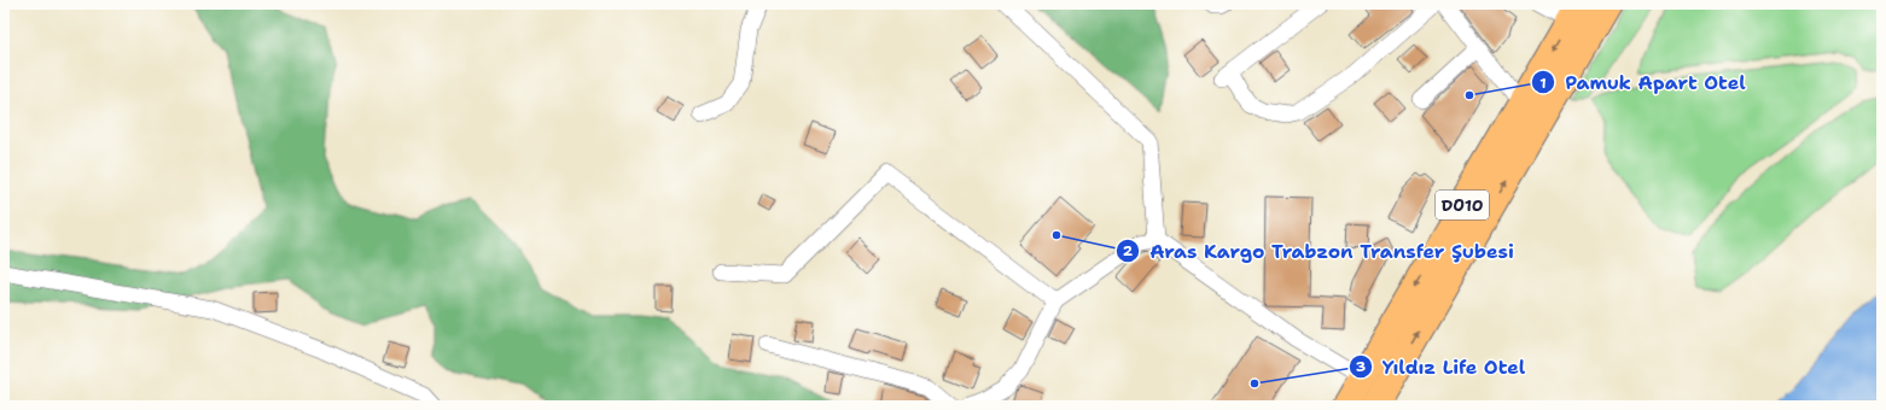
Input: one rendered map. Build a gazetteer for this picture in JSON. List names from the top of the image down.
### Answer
{
  "streets": {
    "highway": ["D010"]
  },
  "places": ["Pamuk Apart Otel", "Aras Kargo Trabzon Transfer Şubesi", "Yıldız Life Otel"]
}
